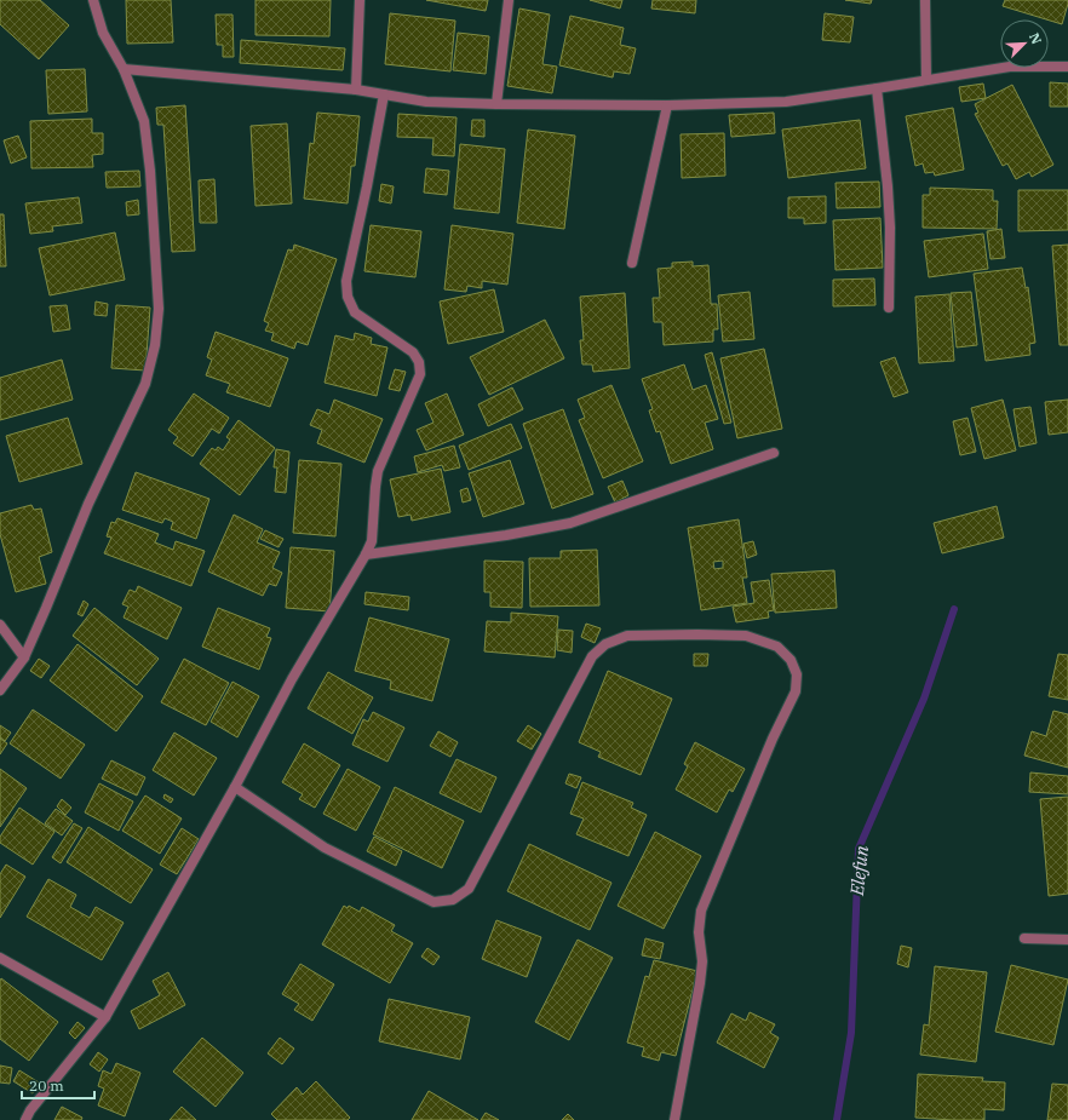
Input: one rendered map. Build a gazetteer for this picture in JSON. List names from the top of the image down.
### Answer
{
  "water": ["Elefun"],
  "scale_bar": "20 m",
  "north": "top right"
}
